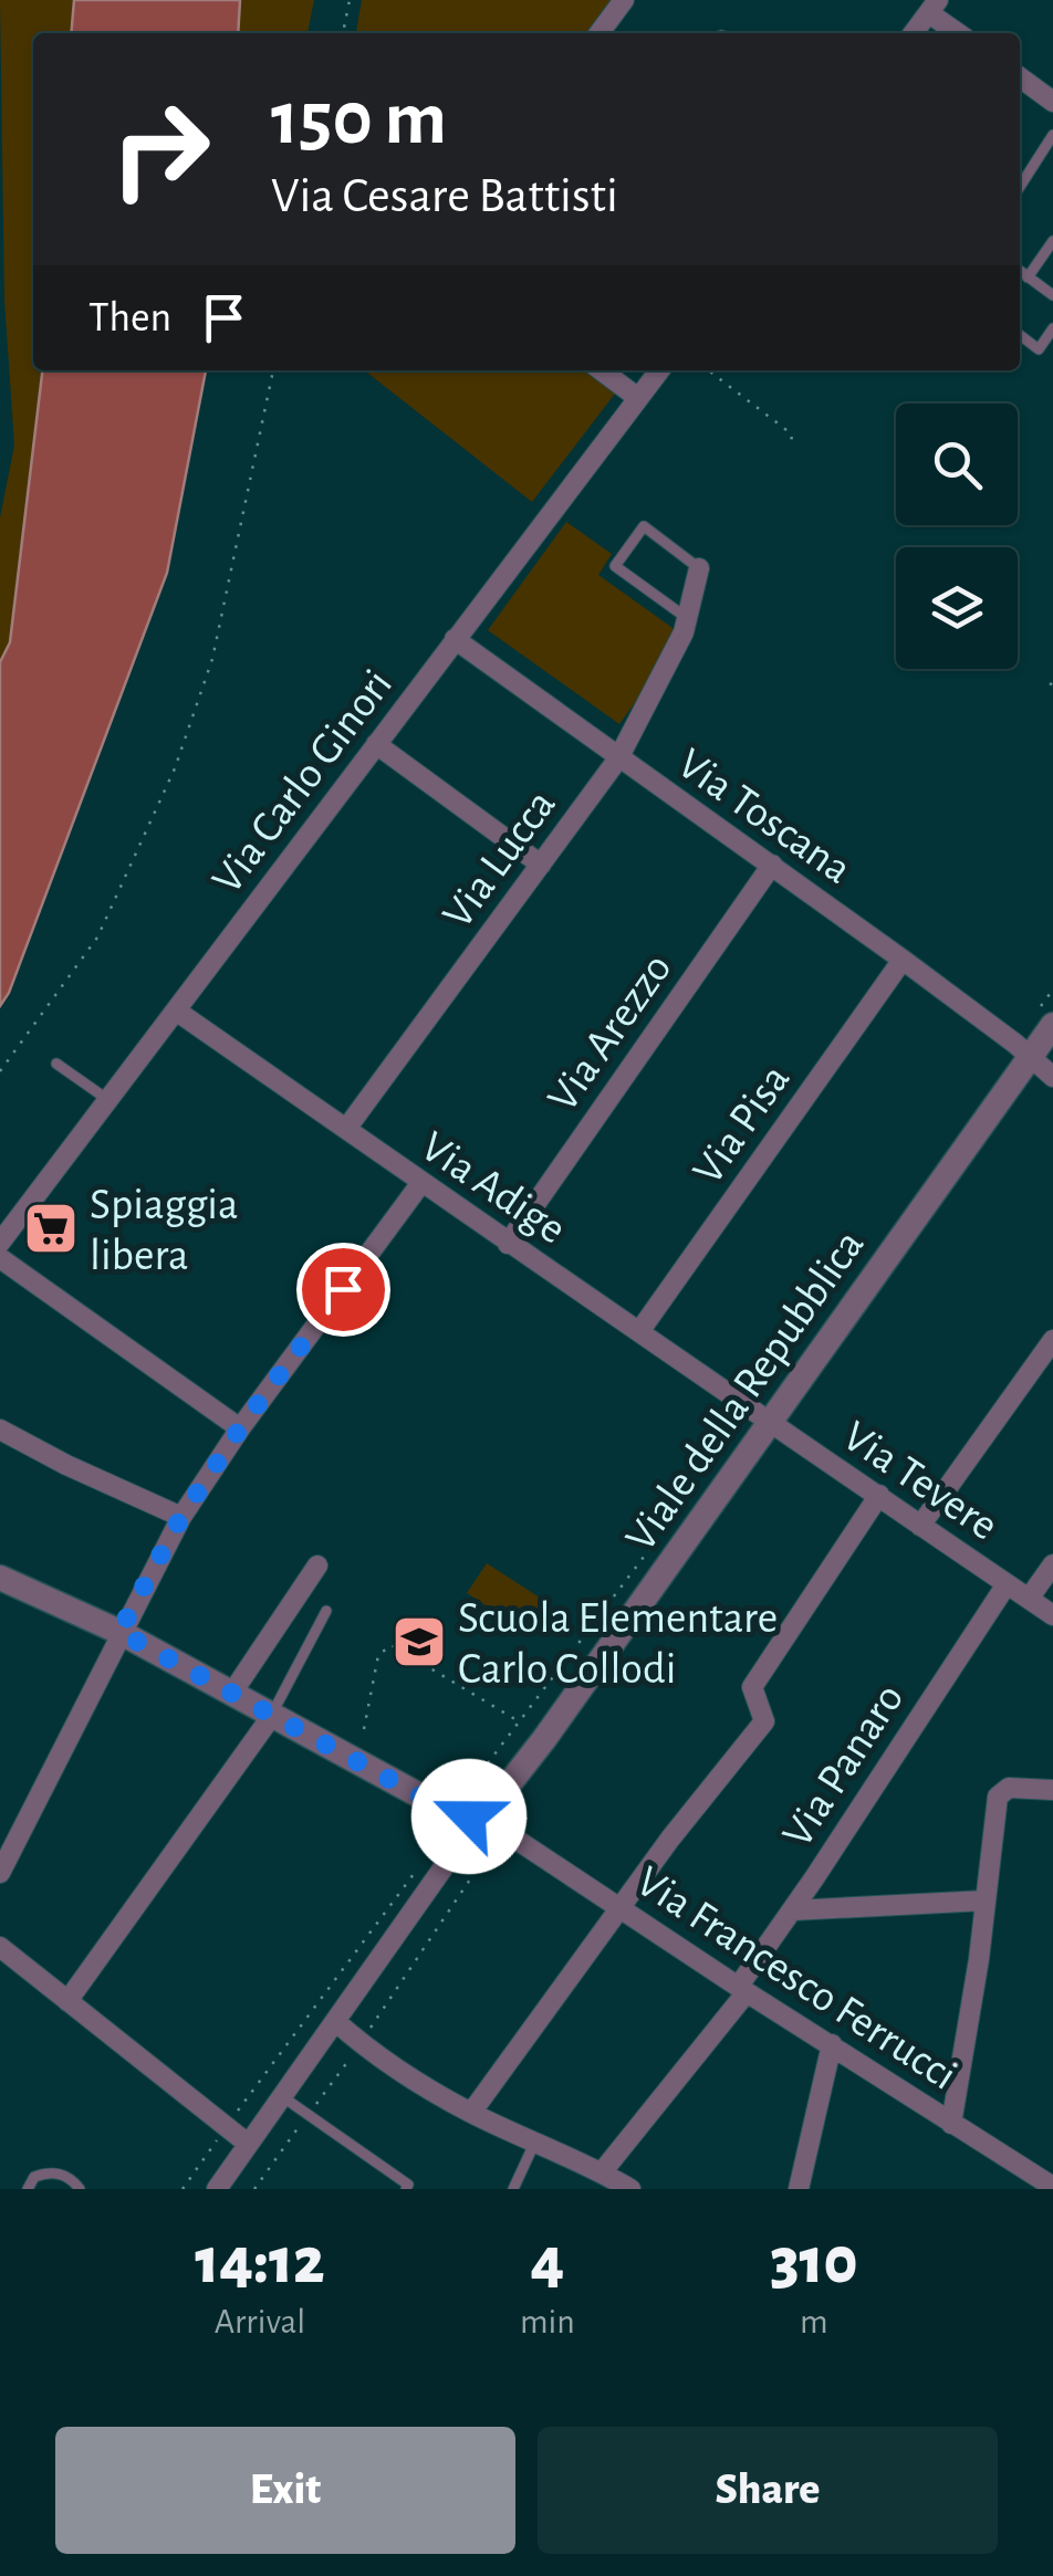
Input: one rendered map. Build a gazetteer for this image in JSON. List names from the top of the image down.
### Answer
{
  "streets": {
    "street": [
      "Via Carlo Ginori",
      "Via Toscana",
      "Via Lucca",
      "Via Arezzo",
      "Via Pisa",
      "Via Adige",
      "Viale della Repubblica",
      "Via Tevere",
      "Via Panaro",
      "Via Francesco Ferrucci"
    ]
  },
  "crossings": [
    ["Via Carlo Ginori", "Via Toscana"],
    ["Via Carlo Ginori", "Via Adige"],
    ["Via Toscana", "Via Lucca"],
    ["Via Toscana", "Via Arezzo"],
    ["Via Toscana", "Via Pisa"],
    ["Via Toscana", "Viale della Repubblica"],
    ["Via Lucca", "Via Adige"],
    ["Via Arezzo", "Via Adige"],
    ["Via Pisa", "Via Adige"],
    ["Via Adige", "Viale della Repubblica"],
    ["Via Adige", "Via Tevere"],
    ["Viale della Repubblica", "Via Tevere"],
    ["Viale della Repubblica", "Via Francesco Ferrucci"],
    ["Via Tevere", "Via Panaro"],
    ["Via Panaro", "Via Francesco Ferrucci"]
  ],
  "places": {
    "supermarket": ["Spiaggia libera"],
    "school or university": ["Scuola Elementare Carlo Collodi"]
  },
  "page": {
    "turn": ["150 m", "Via Cesare Battisti"],
    "then": "Then",
    "eta": [
      "14:12",
      "Arrival",
      "4",
      "min",
      "310",
      "m"
    ],
    "buttons": ["Exit", "Share"]
  }
}
